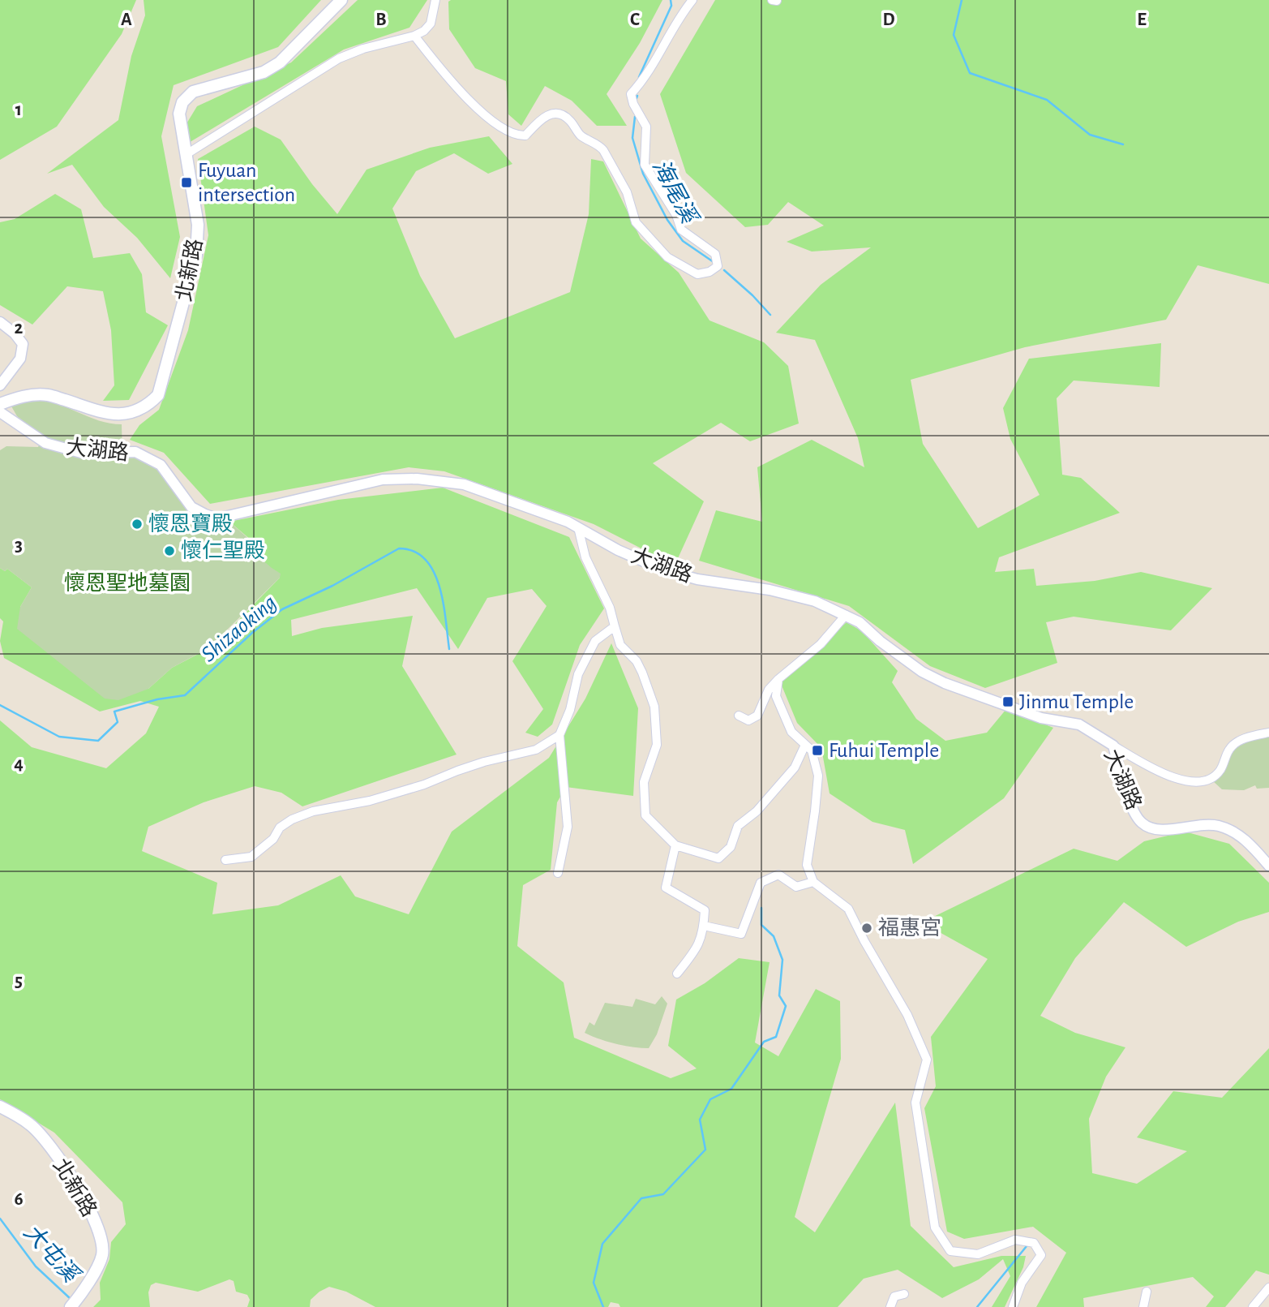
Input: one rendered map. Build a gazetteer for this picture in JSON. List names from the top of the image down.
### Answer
{
  "streets": {
    "main road": ["北新路"],
    "street": ["大湖路"]
  },
  "water": ["海尾溪", "Shizaoking", "大屯溪"],
  "parks": ["懷恩聖地墓園"],
  "places": {
    "transit": ["Fuyuan intersection", "Jinmu Temple", "Fuhui Temple"],
    "other": ["懷恩寶殿", "懷仁聖殿", "福惠宮"]
  },
  "grid": {
    "columns": [
      "A",
      "B",
      "C",
      "D",
      "E"
    ],
    "rows": [
      "1",
      "2",
      "3",
      "4",
      "5",
      "6"
    ]
  }
}
